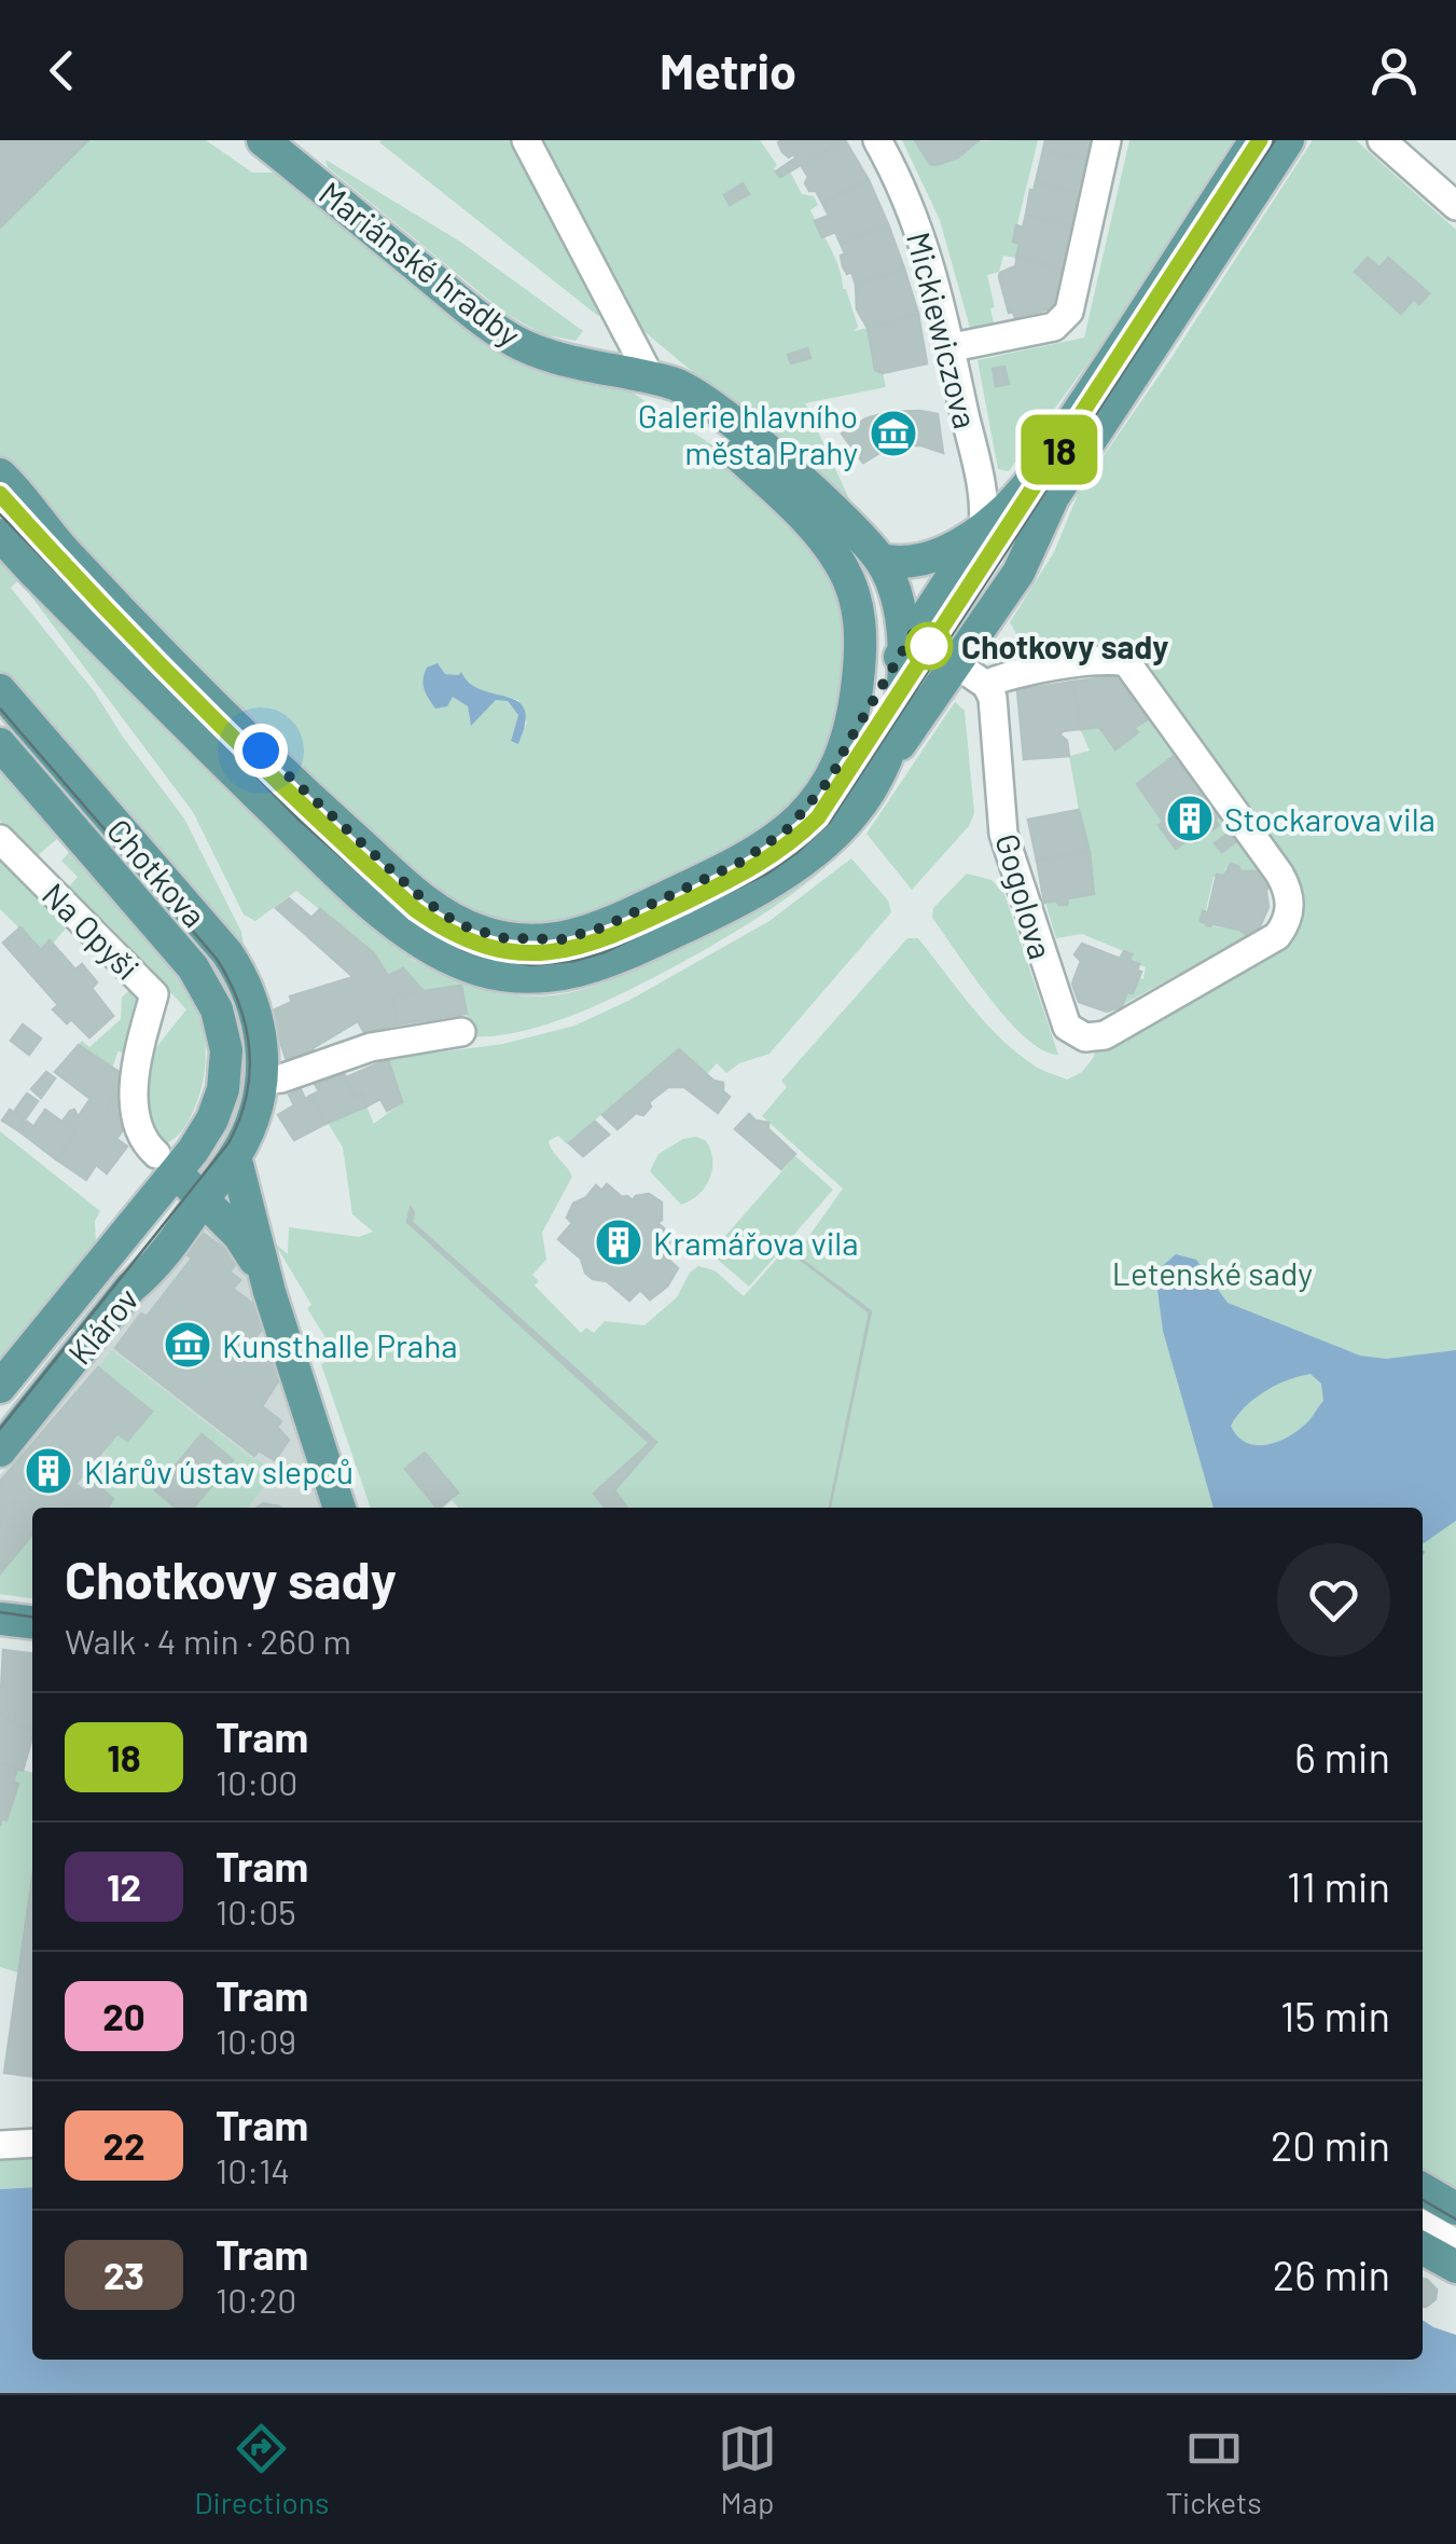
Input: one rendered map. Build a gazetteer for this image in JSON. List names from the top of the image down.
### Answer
{
  "streets": {
    "main road": ["Mariánské hradby", "Chotkova", "Klárov"],
    "street": ["Mickiewiczova", "Gogolova", "Na Opyši"]
  },
  "crossings": [
    ["Chotkova", "Klárov"],
    ["Na Opyši", "Klárov"]
  ],
  "parks": ["Letenské sady"],
  "places": {
    "museum": ["Galerie hlavního města Prahy", "Kunsthalle Praha"],
    "other": ["Chotkovy sady"],
    "building": ["Stockarova vila", "Kramářova vila", "Klárův ústav slepců"]
  },
  "lines": ["tram line 18"],
  "page": {
    "header": "Metrio",
    "on_map": "18",
    "heading": ["Chotkovy sady", "Walk · 4 min · 260 m"],
    "list": [
      {
        "mark": "18",
        "name": "Tram",
        "note": "10:00",
        "value": "6 min"
      },
      {
        "mark": "12",
        "name": "Tram",
        "note": "10:05",
        "value": "11 min"
      },
      {
        "mark": "20",
        "name": "Tram",
        "note": "10:09",
        "value": "15 min"
      },
      {
        "mark": "22",
        "name": "Tram",
        "note": "10:14",
        "value": "20 min"
      },
      {
        "mark": "23",
        "name": "Tram",
        "note": "10:20",
        "value": "26 min"
      }
    ],
    "tabs": ["Directions", "Map", "Tickets"]
  }
}
